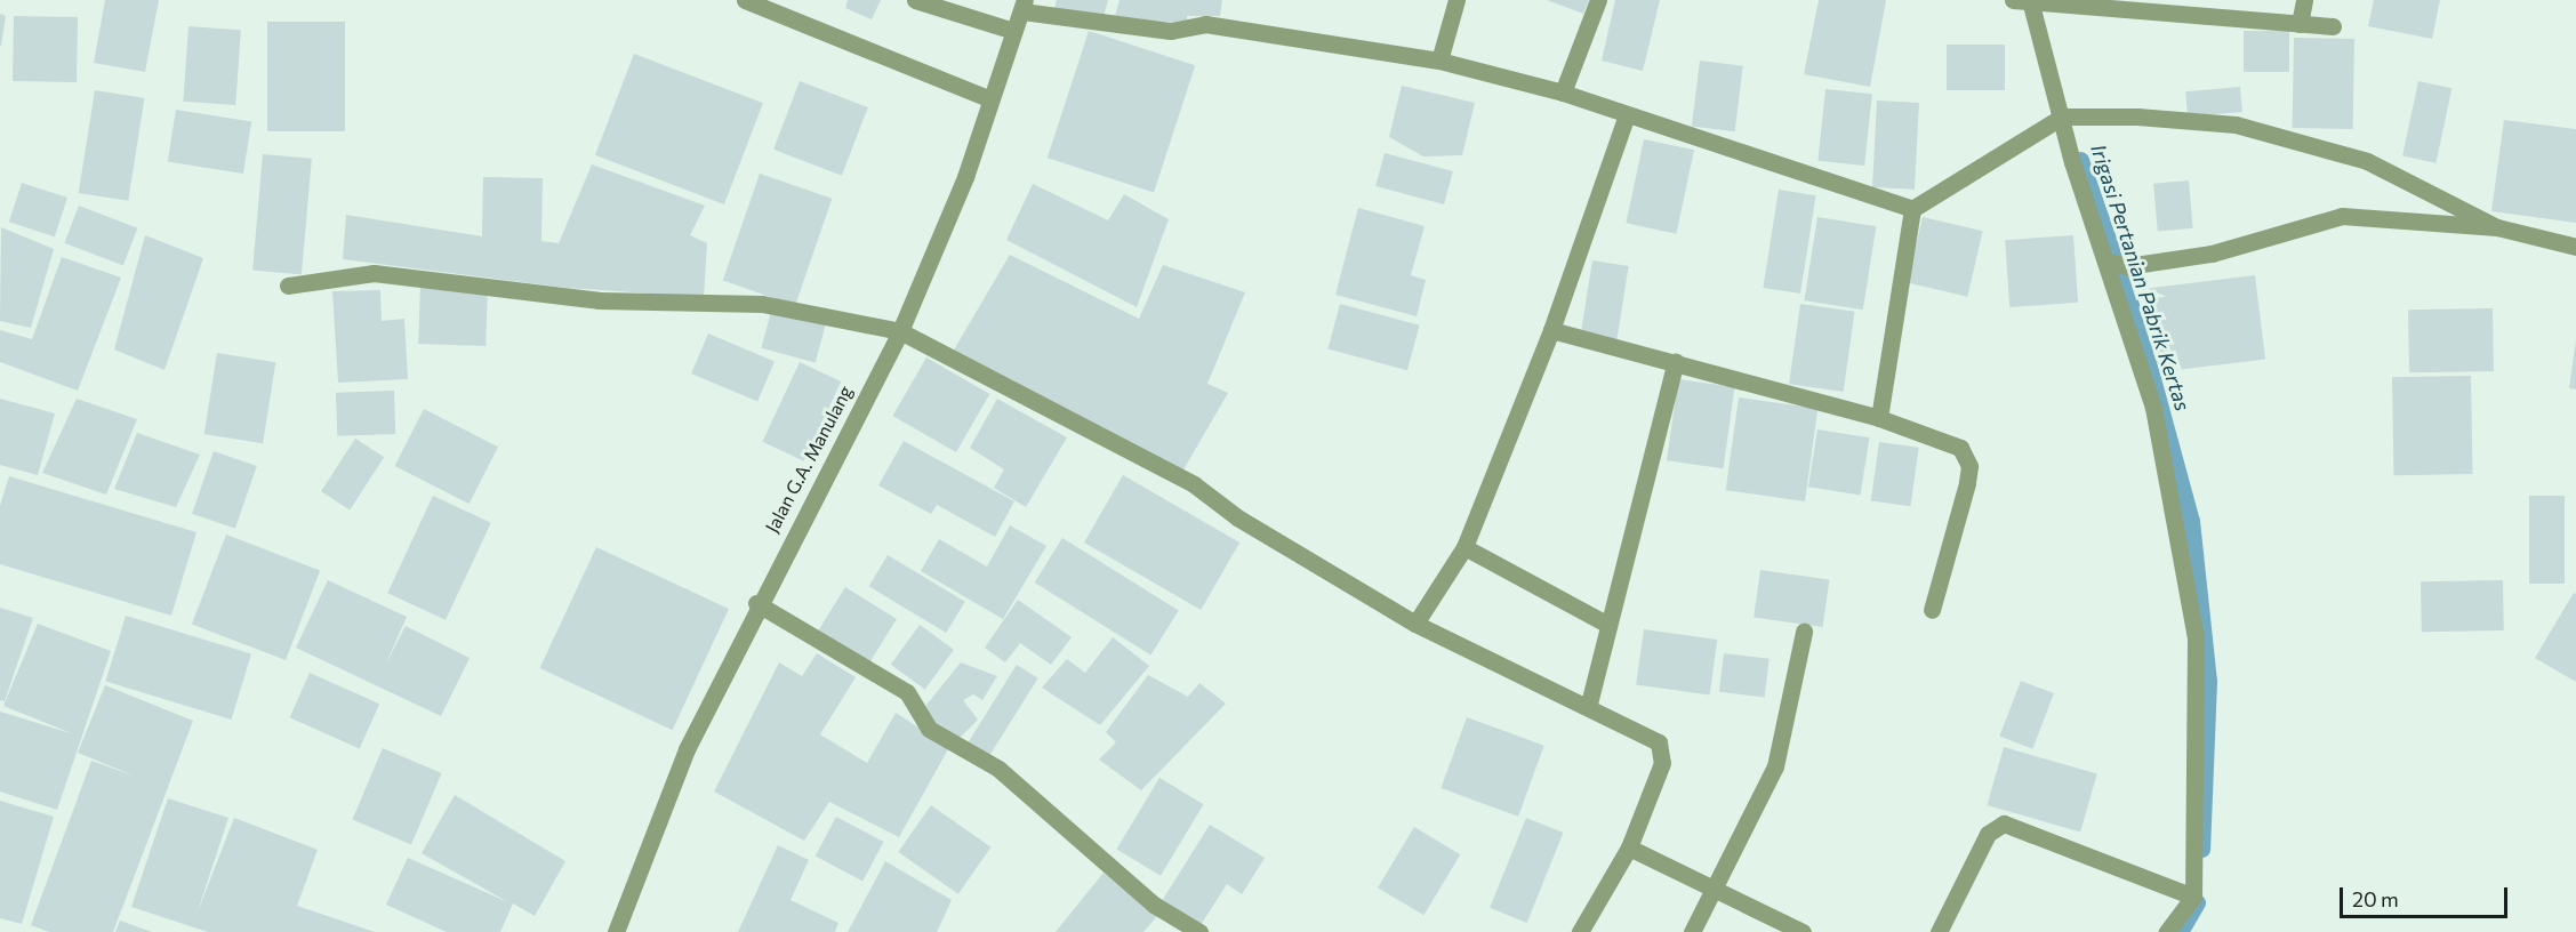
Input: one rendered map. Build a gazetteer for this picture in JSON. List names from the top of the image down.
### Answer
{
  "streets": {
    "street": ["Jalan G.A. Manulang"]
  },
  "water": ["Irigasi Pertanian Pabrik Kertas"],
  "scale_bar": "20 m"
}
